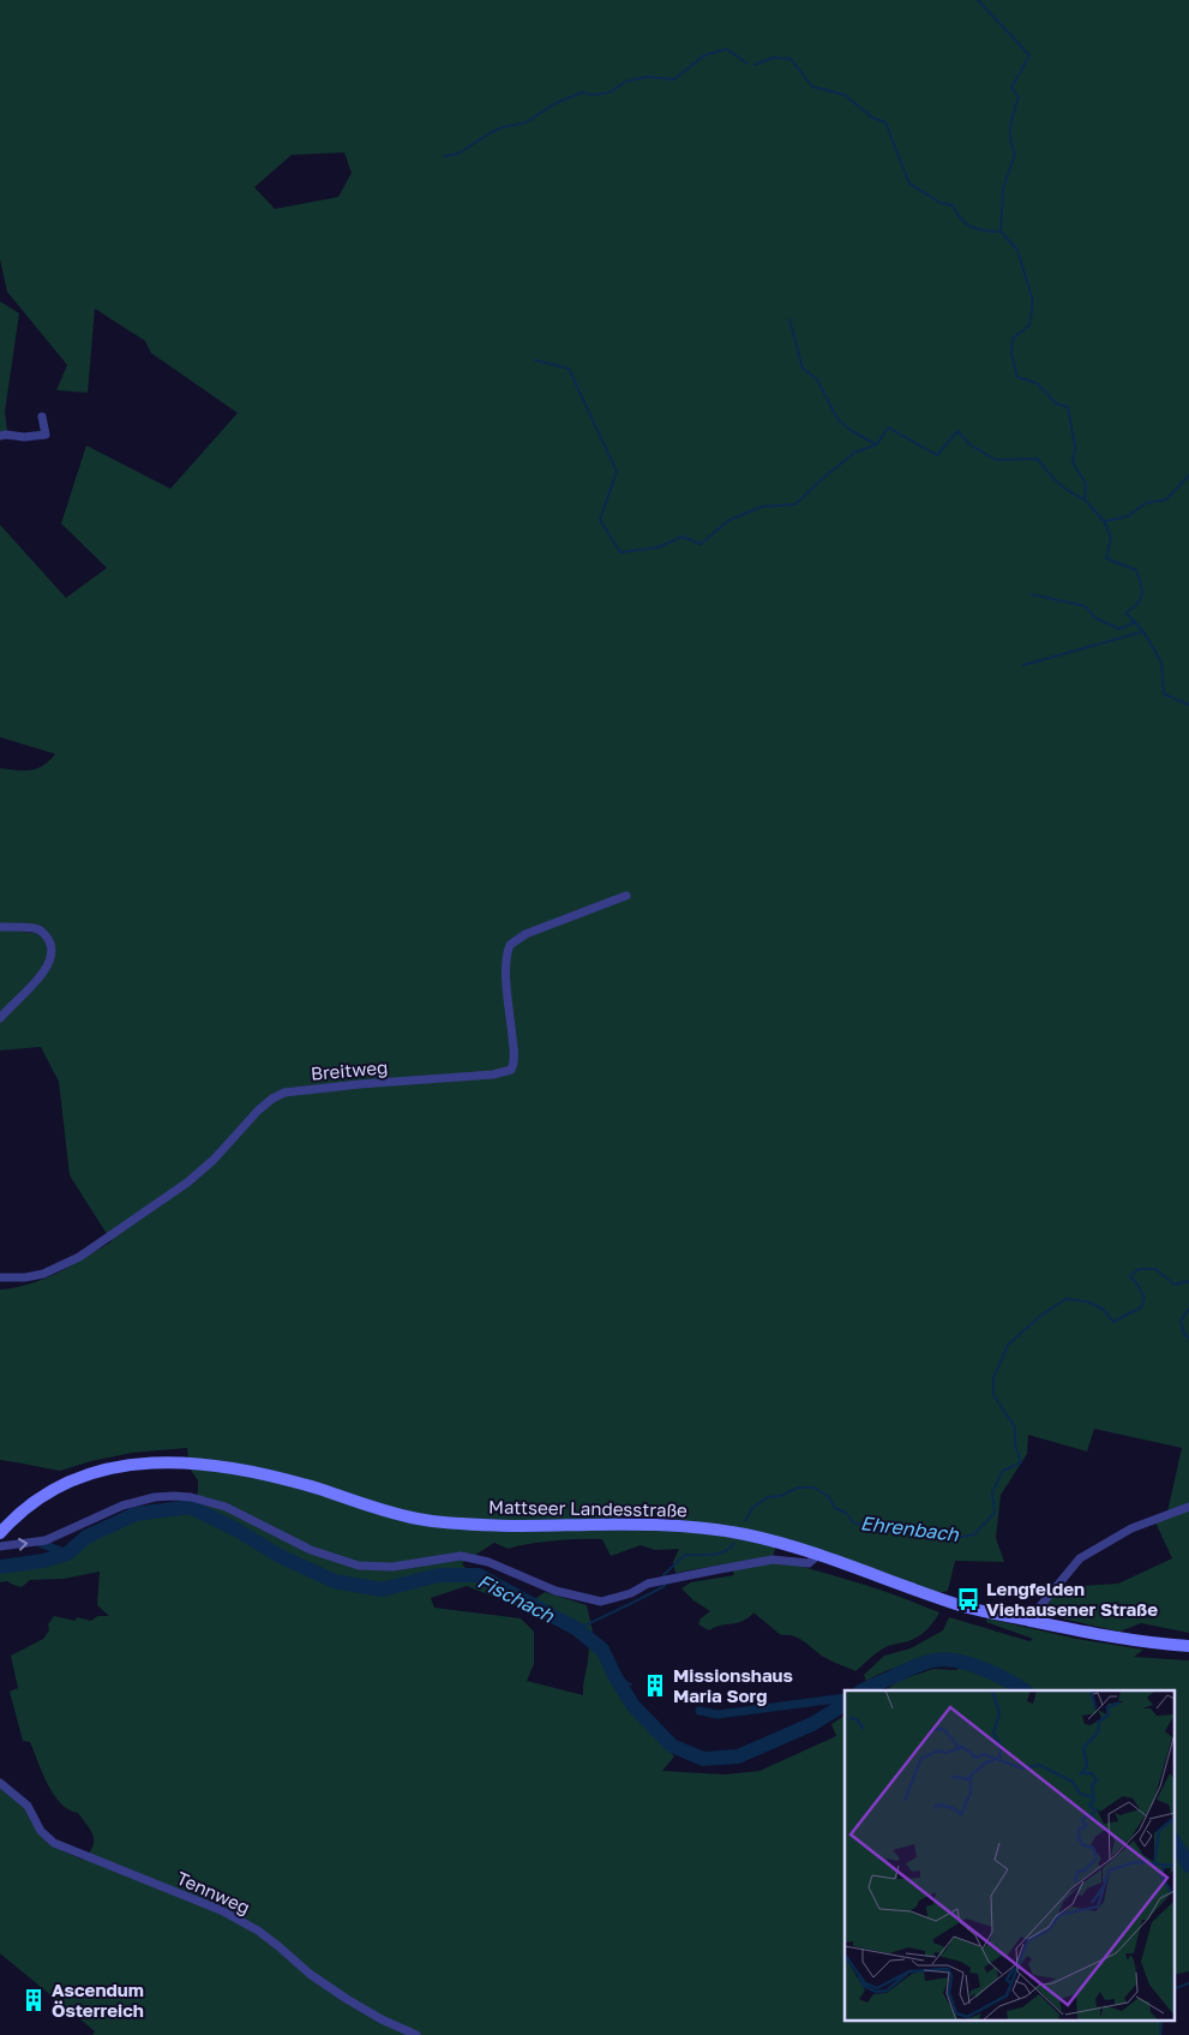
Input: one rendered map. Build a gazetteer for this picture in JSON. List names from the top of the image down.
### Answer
{
  "streets": {
    "main road": ["Mattseer Landesstraße"],
    "street": ["Breitweg", "Tennweg"]
  },
  "water": ["Ehrenbach", "Fischach"],
  "places": {
    "bus stop": ["Lengfelden Viehausener Straße"],
    "building": ["Missionshaus Maria Sorg", "Ascendum Österreich"]
  }
}
